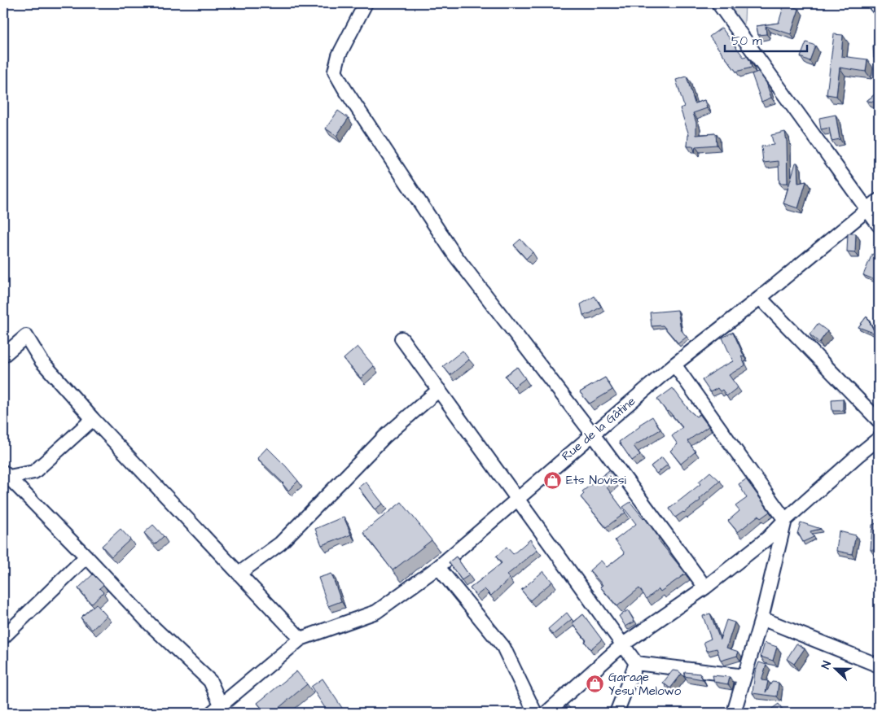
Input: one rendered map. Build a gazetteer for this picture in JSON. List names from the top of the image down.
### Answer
{
  "streets": {
    "street": ["Rue de la Gâtine"]
  },
  "places": {
    "shop": ["Ets Novissi", "Garage Yesu Melowo"]
  },
  "scale_bar": "50 m",
  "north": "left"
}
